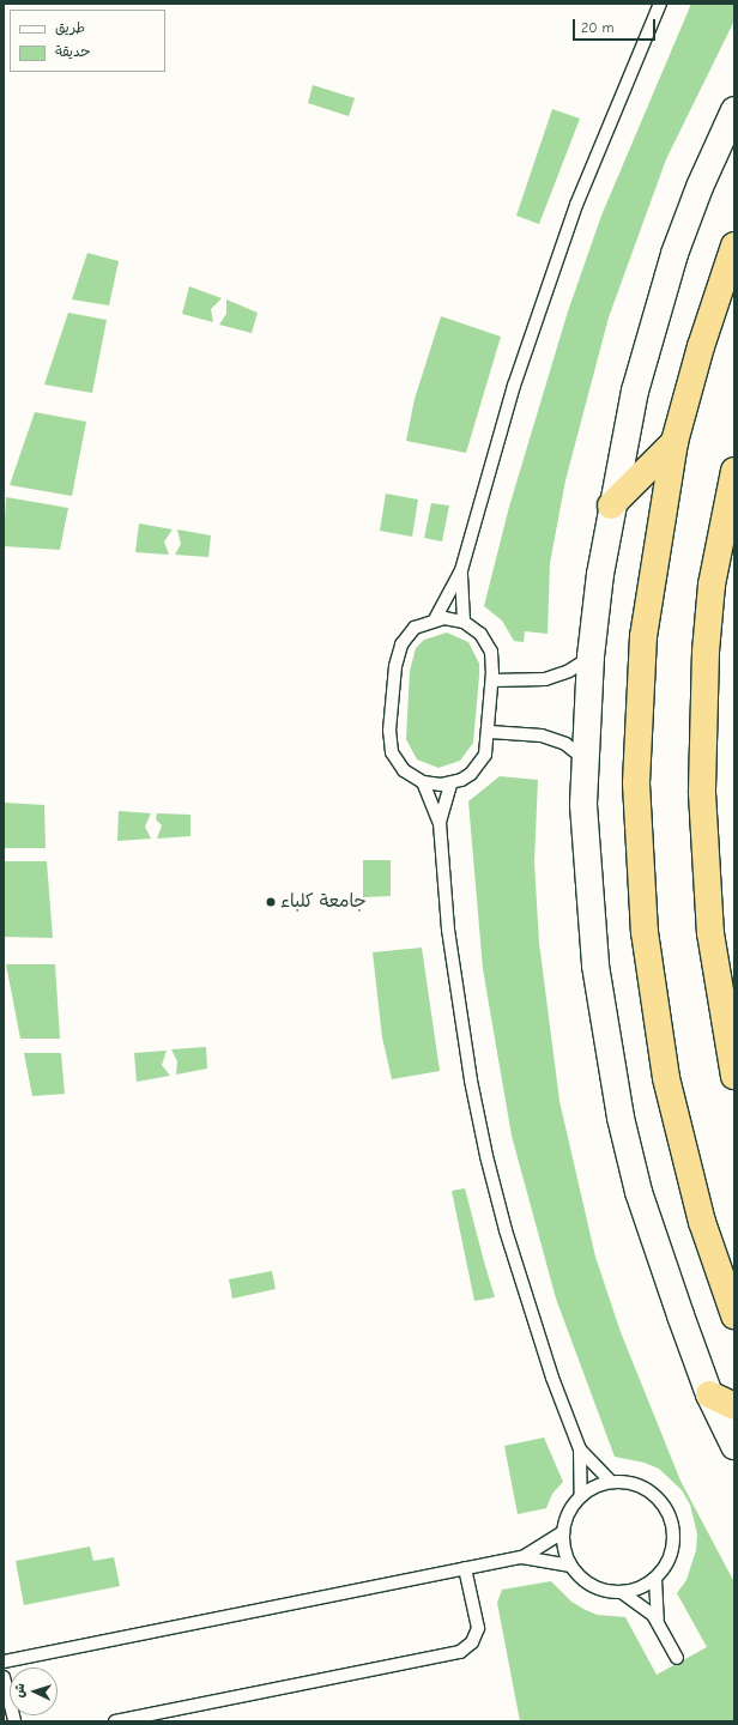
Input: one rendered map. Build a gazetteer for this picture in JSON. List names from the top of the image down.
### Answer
{
  "places": ["جامعة كلباء"],
  "legend": ["طريق", "حديقة"],
  "scale_bar": "20 m",
  "north": "left"
}
